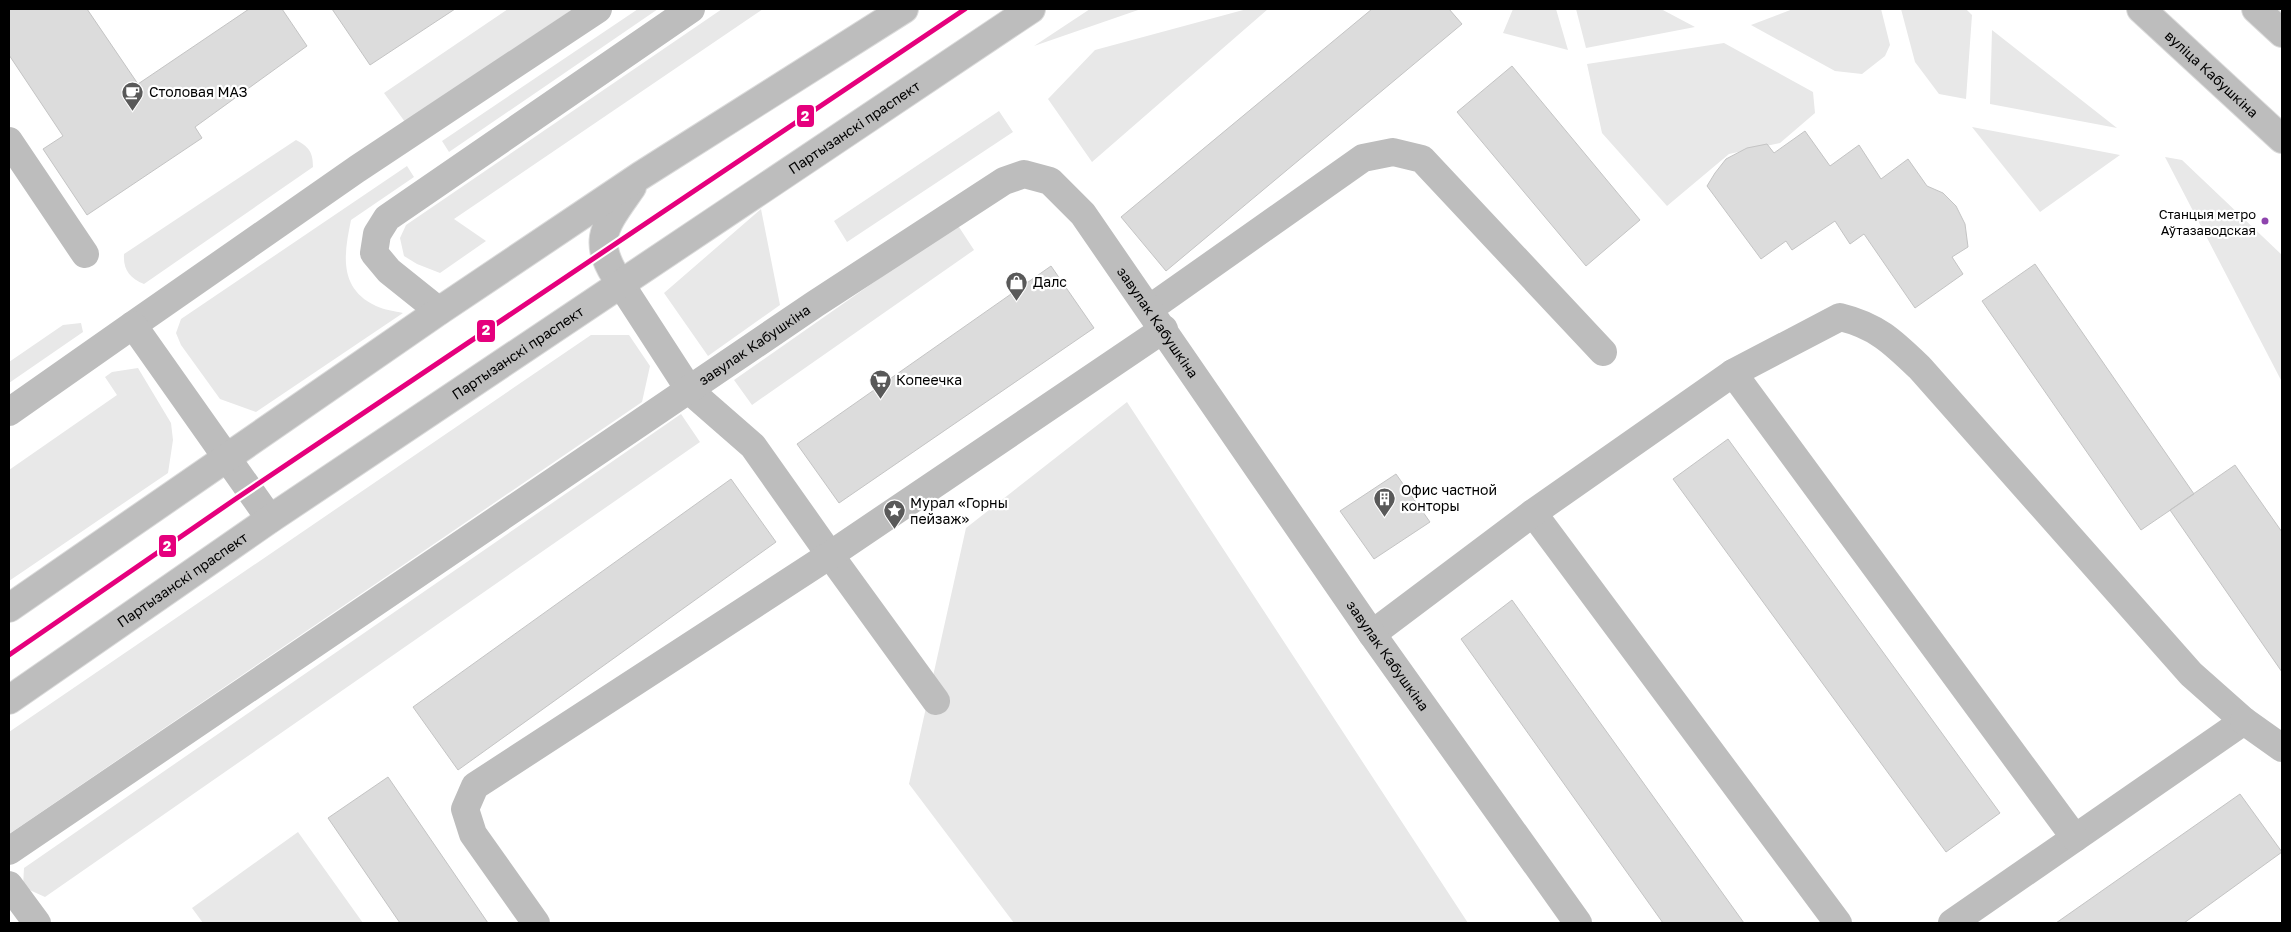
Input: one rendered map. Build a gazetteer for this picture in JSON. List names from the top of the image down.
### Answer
{
  "streets": {
    "main road": ["вуліца Кабушкіна", "Партызанскі праспект", "завулак Кабушкіна"]
  },
  "crossings": [
    ["Партызанскі праспект", "завулак Кабушкіна"]
  ],
  "places": {
    "cafe": ["Столовая МАЗ"],
    "other": ["Станцыя метро Аўтазаводская"],
    "shop": ["Далс"],
    "supermarket": ["Копеечка"],
    "building": ["Офис частной конторы"],
    "place": ["Мурал «Горны пейзаж»"]
  },
  "lines": ["transit line 2"]
}
